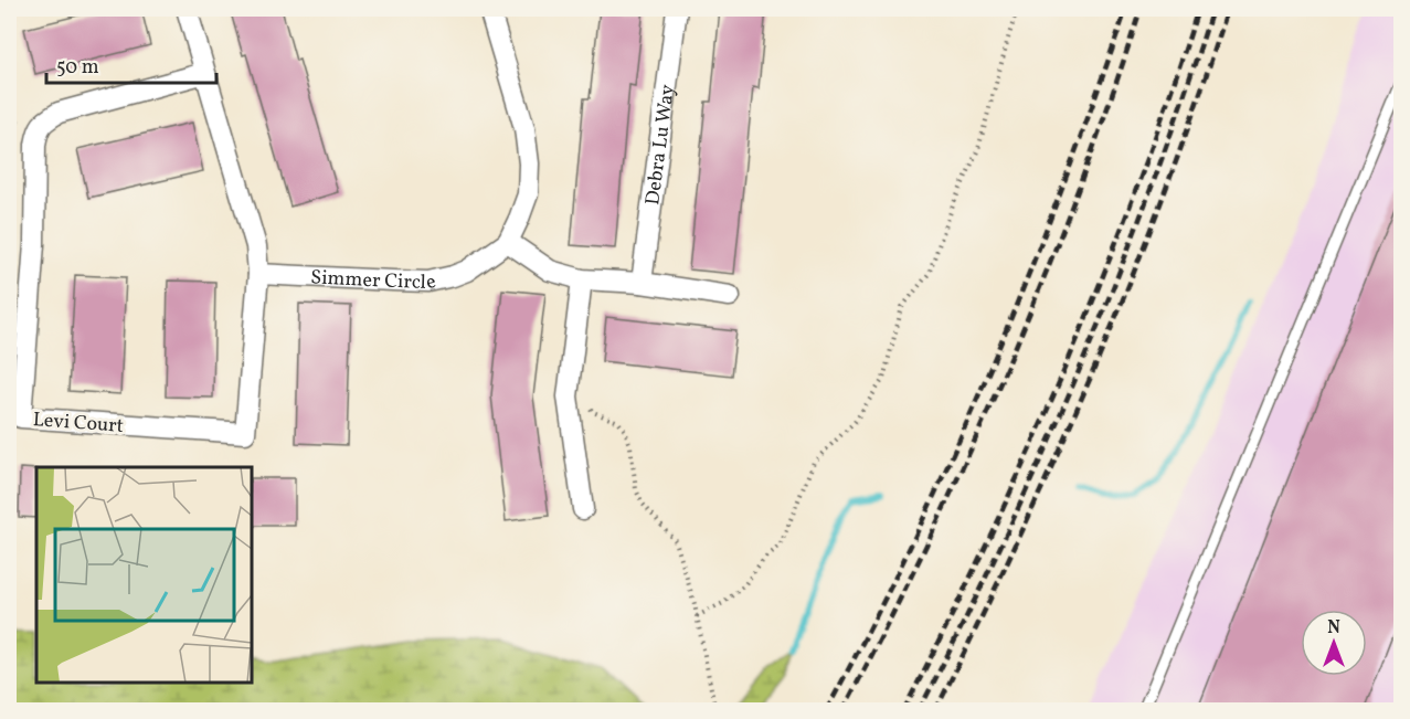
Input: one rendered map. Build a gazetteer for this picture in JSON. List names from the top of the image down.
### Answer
{
  "streets": {
    "street": ["Debra Lu Way", "Simmer Circle", "Levi Court"]
  },
  "crossings": [
    ["Simmer Circle", "Levi Court"]
  ],
  "scale_bar": "50 m",
  "north": "top"
}
